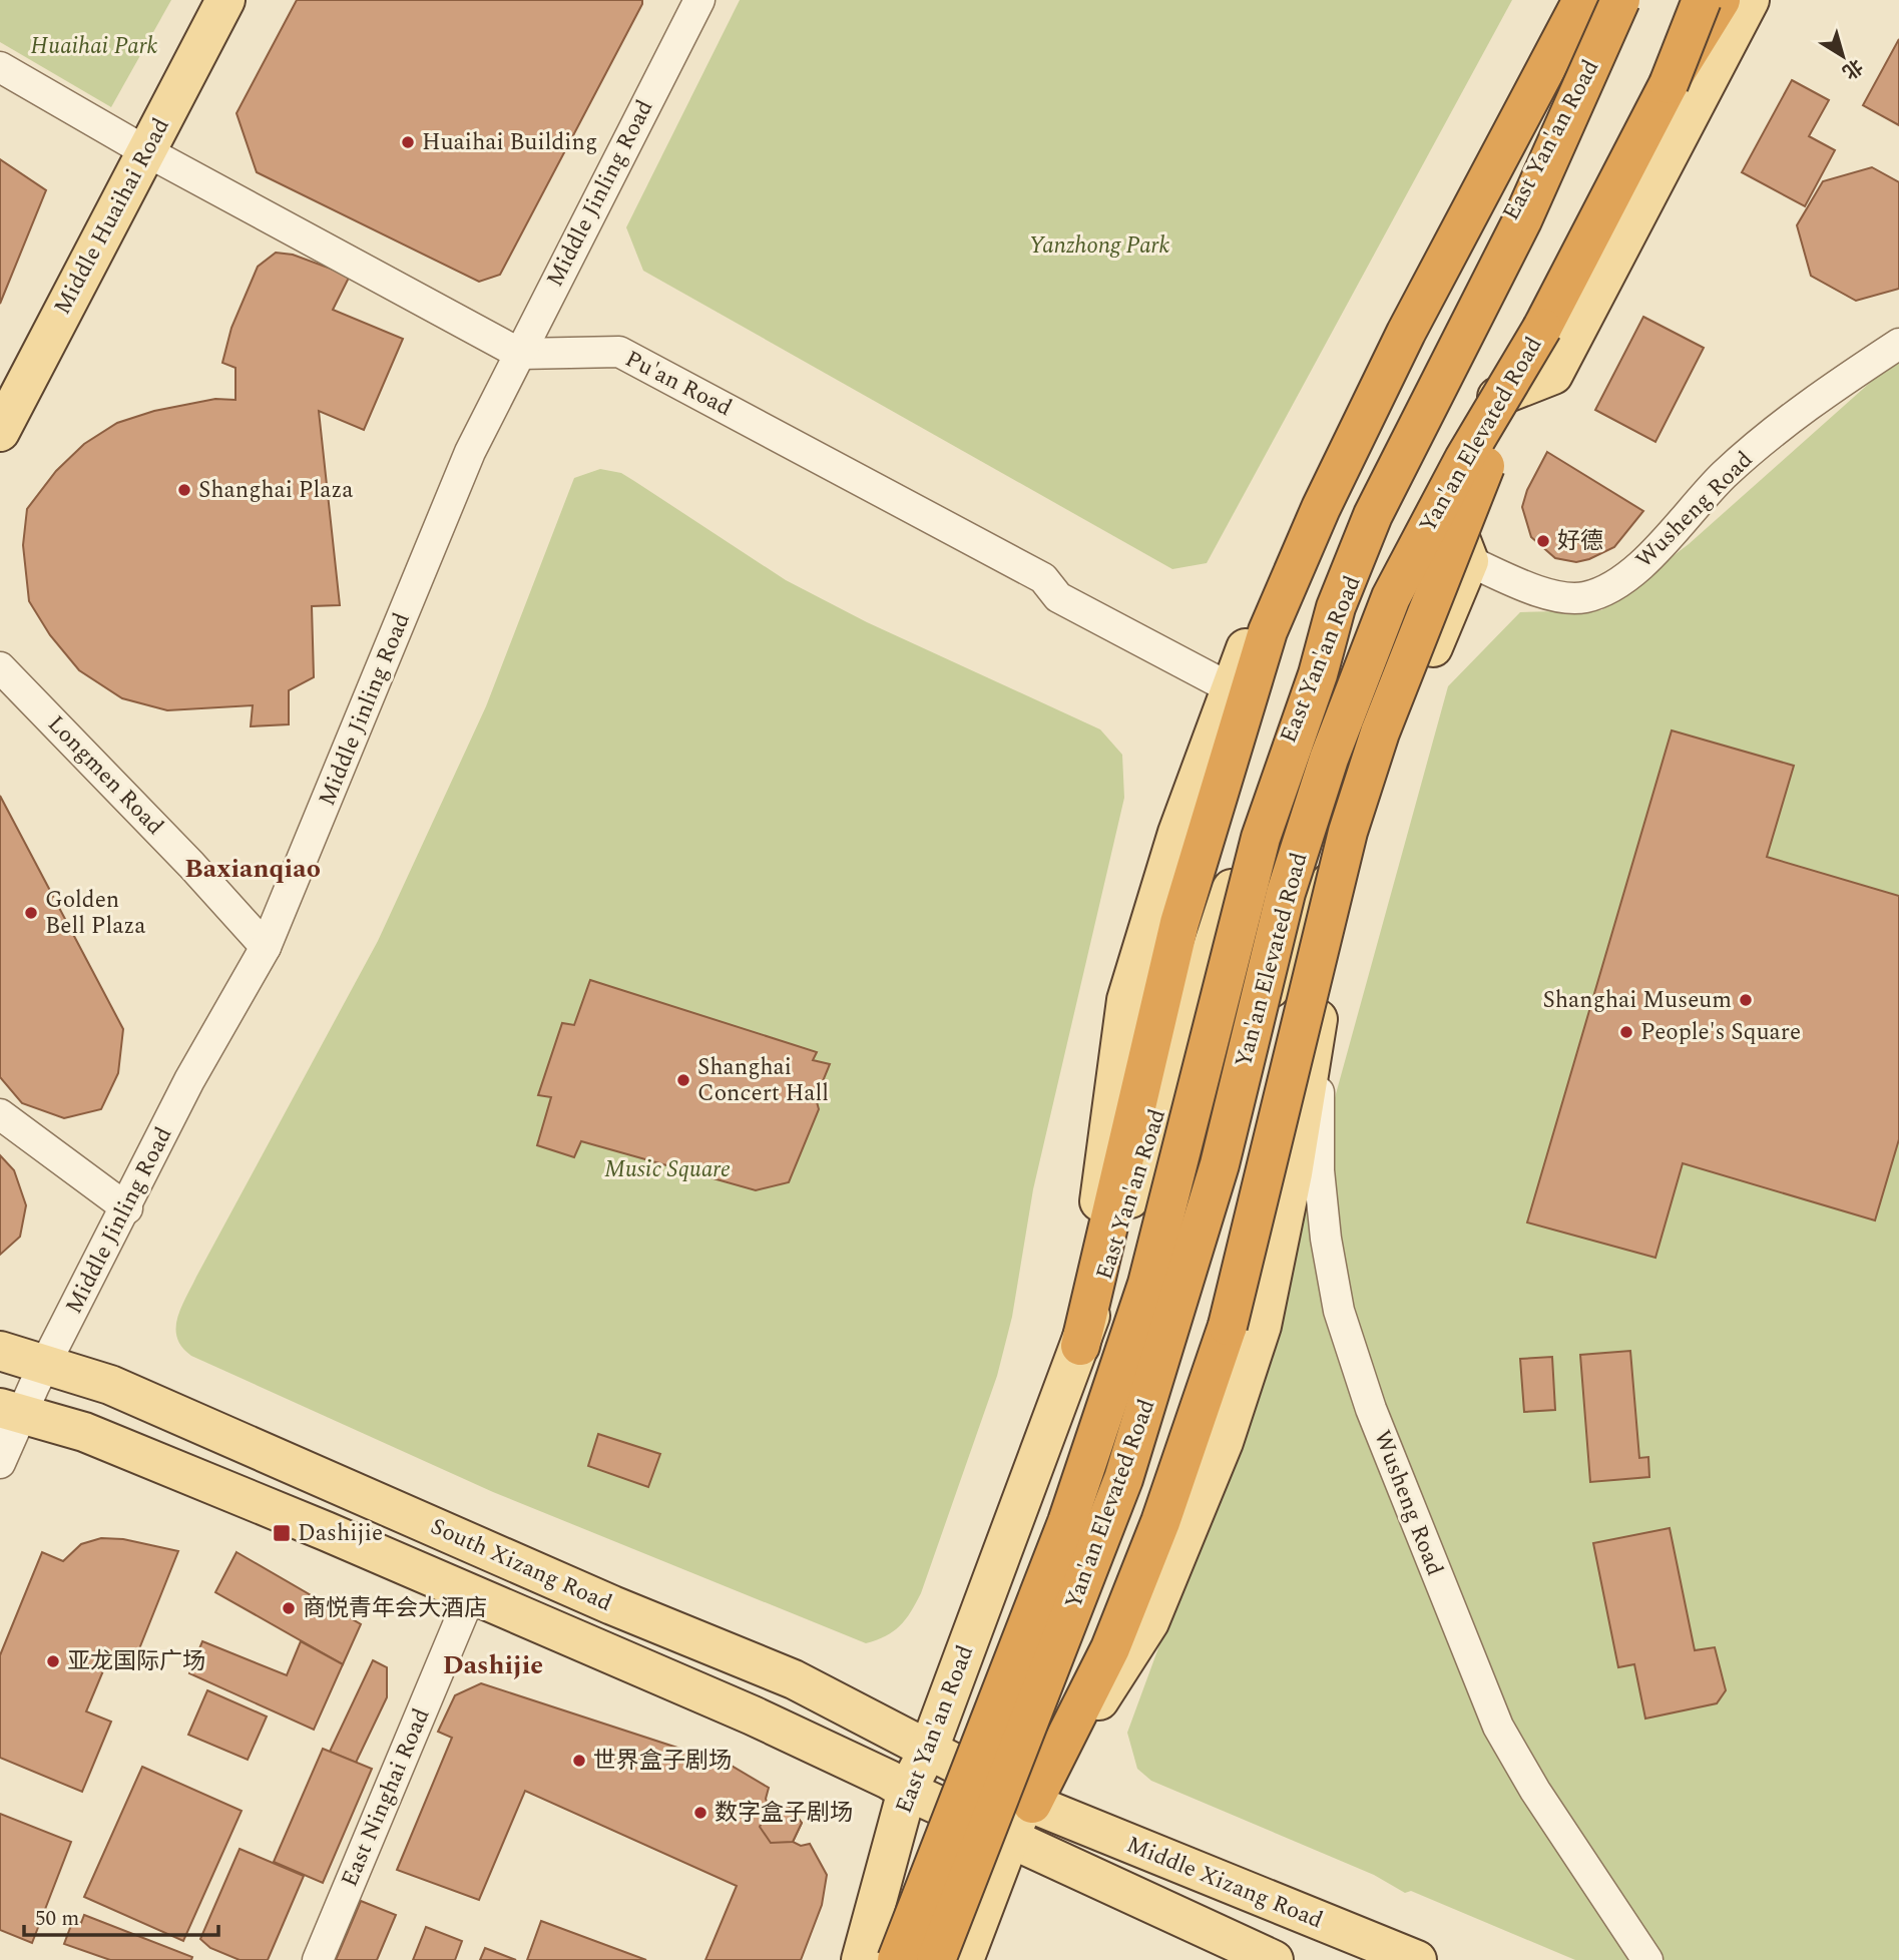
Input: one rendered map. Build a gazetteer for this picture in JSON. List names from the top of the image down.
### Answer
{
  "streets": {
    "highway": ["Yan'an Elevated Road"],
    "main road": [
      "East Yan'an Road",
      "Middle Huaihai Road",
      "South Xizang Road",
      "Middle Xizang Road"
    ],
    "street": [
      "Middle Jinling Road",
      "Pu'an Road",
      "Wusheng Road",
      "Longmen Road",
      "East Ninghai Road"
    ]
  },
  "crossings": [
    ["East Yan'an Road", "Pu'an Road"],
    ["East Yan'an Road", "South Xizang Road"],
    ["Middle Jinling Road", "Pu'an Road"],
    ["Middle Jinling Road", "Longmen Road"],
    ["Middle Jinling Road", "South Xizang Road"],
    ["Middle Huaihai Road", "Pu'an Road"],
    ["South Xizang Road", "East Ninghai Road"],
    ["South Xizang Road", "Middle Xizang Road"]
  ],
  "districts": ["Baxianqiao", "Dashijie"],
  "parks": ["Huaihai Park", "Yanzhong Park", "Music Square"],
  "places": {
    "other": [
      "Huaihai Building",
      "Shanghai Plaza",
      "好德",
      "Golden Bell Plaza",
      "Shanghai Museum",
      "People's Square",
      "Shanghai Concert Hall",
      "商悦青年会大酒店",
      "亚龙国际广场",
      "世界盒子剧场",
      "数字盒子剧场"
    ],
    "transit": ["Dashijie"]
  },
  "scale_bar": "50 m",
  "north": "bottom right"
}
